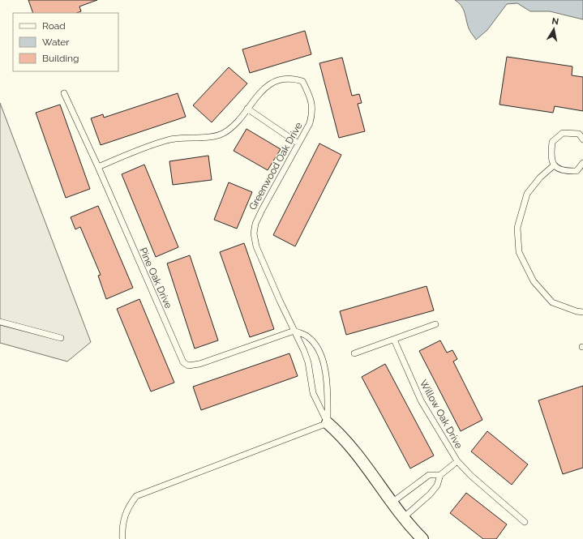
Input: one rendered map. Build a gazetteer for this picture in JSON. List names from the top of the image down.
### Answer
{
  "streets": {
    "lane": ["Greenwood Oak Drive", "Pine Oak Drive", "Willow Oak Drive"]
  },
  "crossings": [
    ["Greenwood Oak Drive", "Pine Oak Drive"]
  ],
  "legend": ["Road", "Water", "Building"],
  "north": "top"
}
